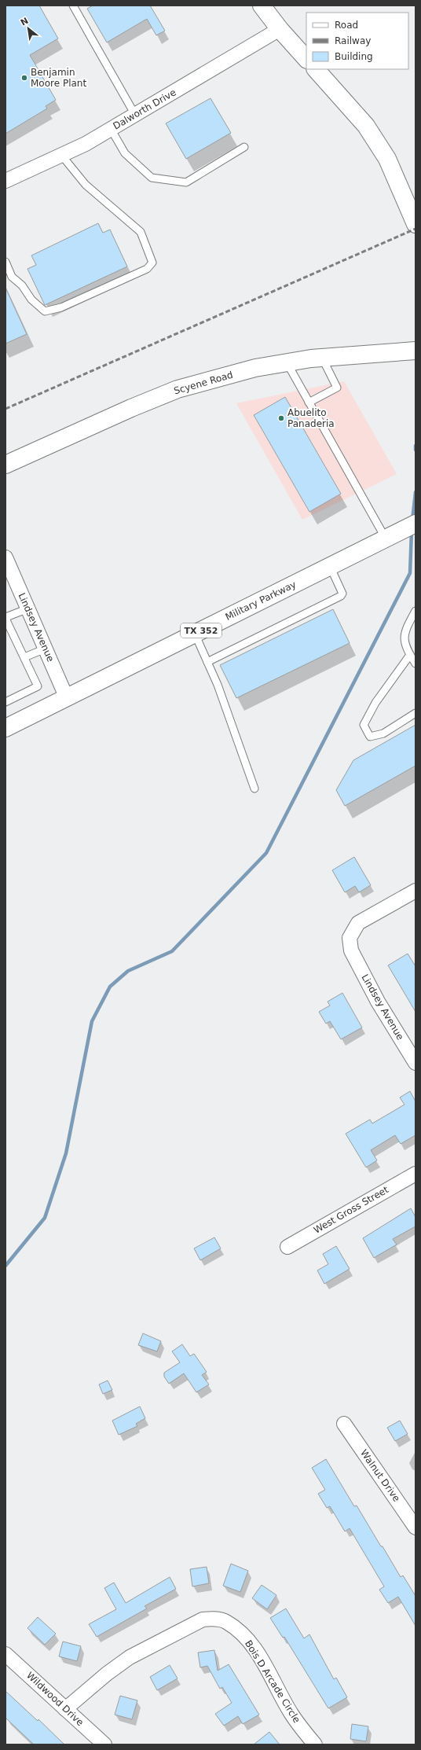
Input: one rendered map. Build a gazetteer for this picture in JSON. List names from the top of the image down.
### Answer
{
  "streets": {
    "main road": ["Scyene Road", "Military Parkway", "TX 352"],
    "street": [
      "Dalworth Drive",
      "Lindsey Avenue",
      "West Gross Street",
      "Walnut Drive",
      "Bois D Arcade Circle",
      "Wildwood Drive"
    ]
  },
  "crossings": [
    ["Military Parkway", "Lindsey Avenue"],
    ["Bois D Arcade Circle", "Wildwood Drive"]
  ],
  "places": ["Benjamin Moore Plant", "Abuelito Panaderia"],
  "legend": ["Road", "Railway", "Building"],
  "north": "top left"
}
